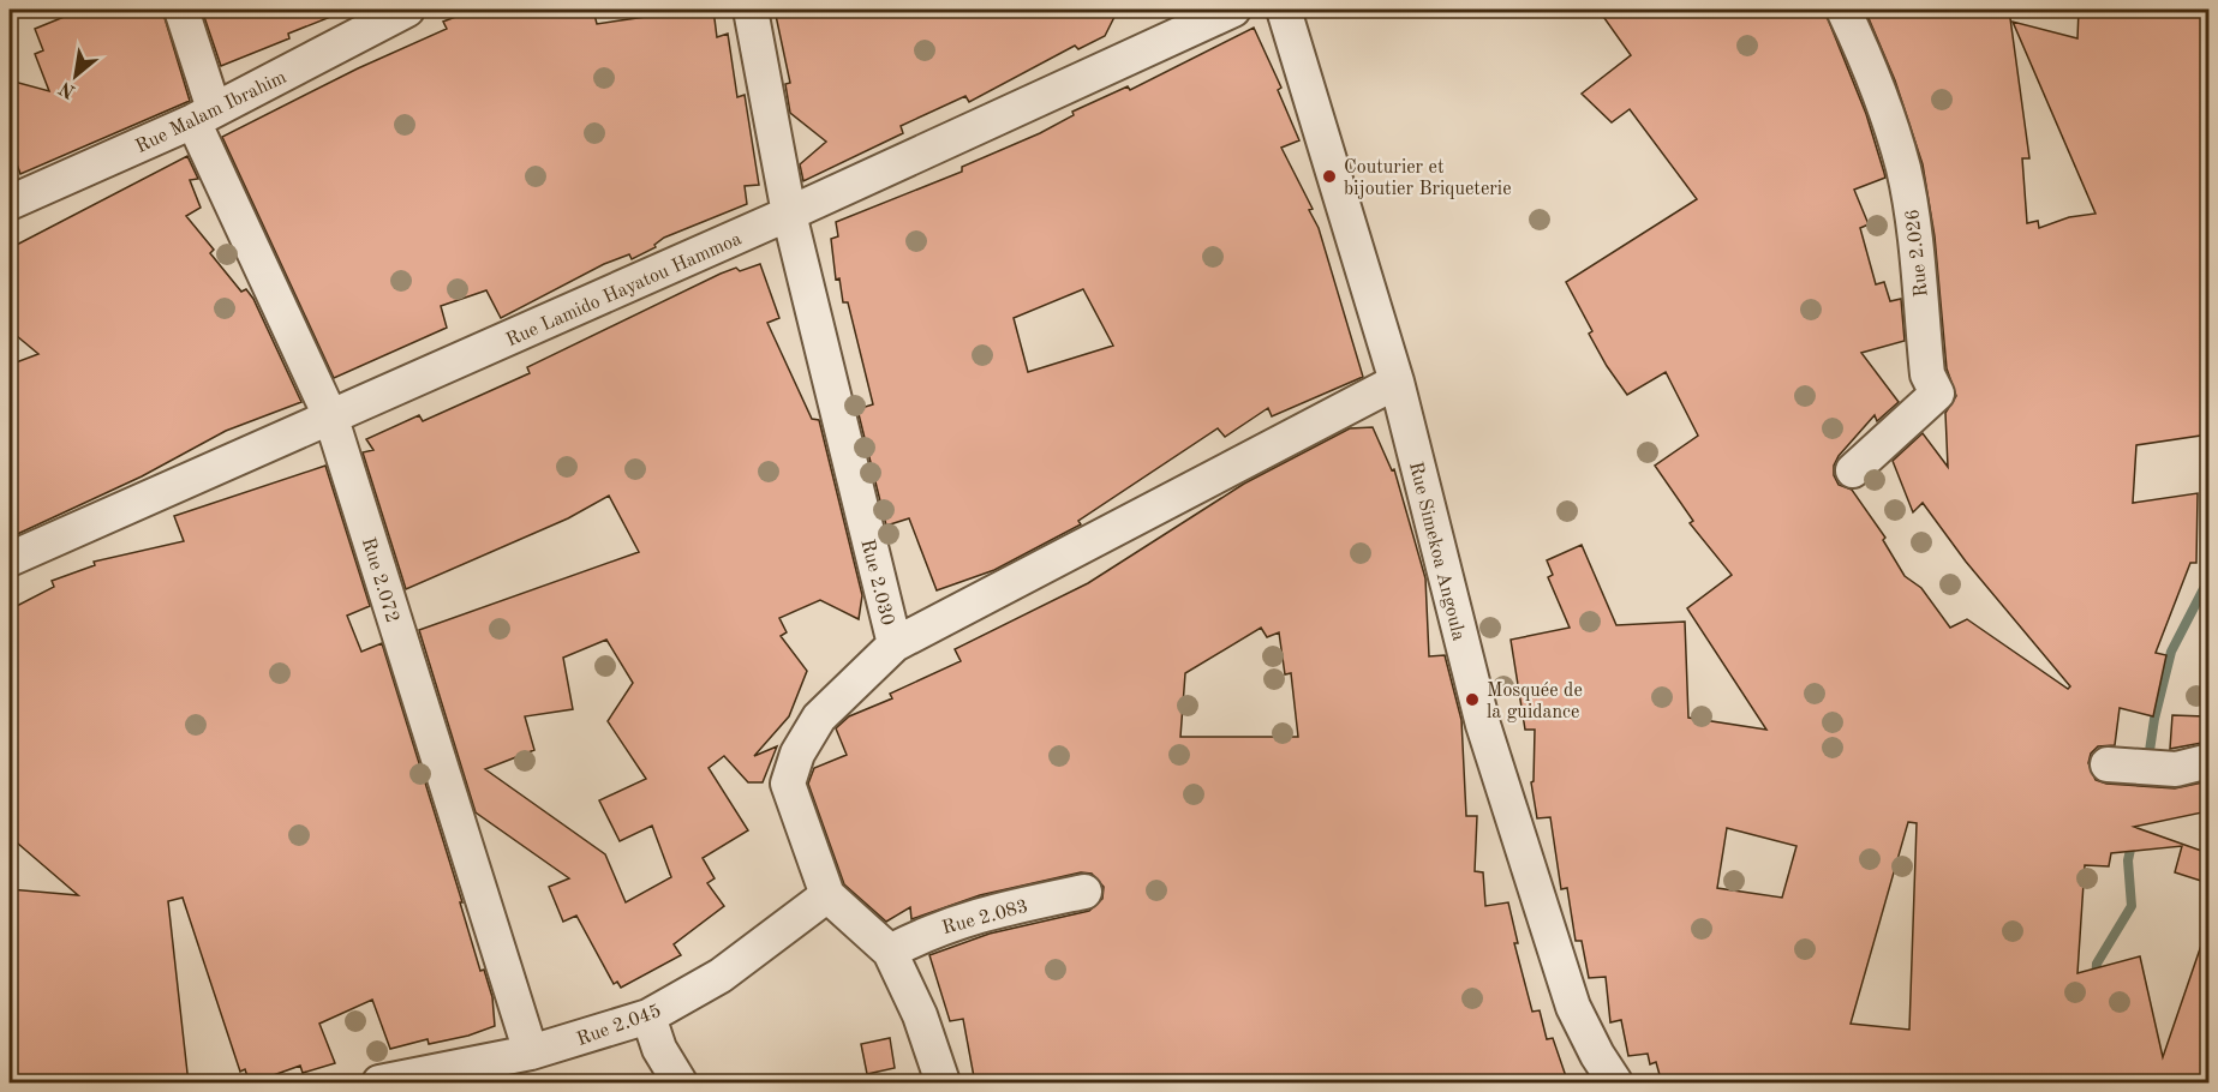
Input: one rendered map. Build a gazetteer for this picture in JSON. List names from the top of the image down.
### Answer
{
  "streets": {
    "street": [
      "Rue Malam Ibrahim",
      "Rue 2.026",
      "Rue Lamido Hayatou Hammoa",
      "Rue Simekoa Angoula",
      "Rue 2.072",
      "Rue 2.030",
      "Rue 2.083",
      "Rue 2.045"
    ]
  },
  "crossings": [
    ["Rue Malam Ibrahim", "Rue 2.072"],
    ["Rue Lamido Hayatou Hammoa", "Rue 2.072"],
    ["Rue Lamido Hayatou Hammoa", "Rue 2.030"],
    ["Rue 2.072", "Rue 2.045"],
    ["Rue 2.030", "Rue 2.083"],
    ["Rue 2.030", "Rue 2.045"]
  ],
  "places": ["Couturier et bijoutier Briqueterie", "Mosquée de la guidance"],
  "north": "bottom left"
}
